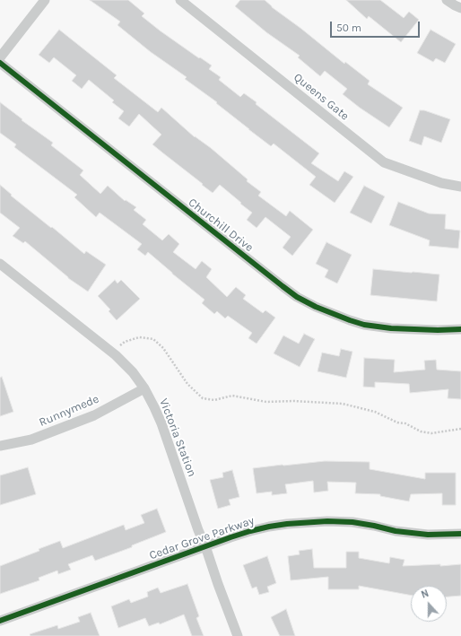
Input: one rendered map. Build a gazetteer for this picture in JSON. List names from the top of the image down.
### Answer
{
  "streets": {
    "street": [
      "Queens Gate",
      "Churchill Drive",
      "Runnymede",
      "Victoria Station",
      "Cedar Grove Parkway"
    ]
  },
  "crossings": [
    ["Runnymede", "Victoria Station"],
    ["Victoria Station", "Cedar Grove Parkway"]
  ],
  "scale_bar": "50 m",
  "north": "top"
}
